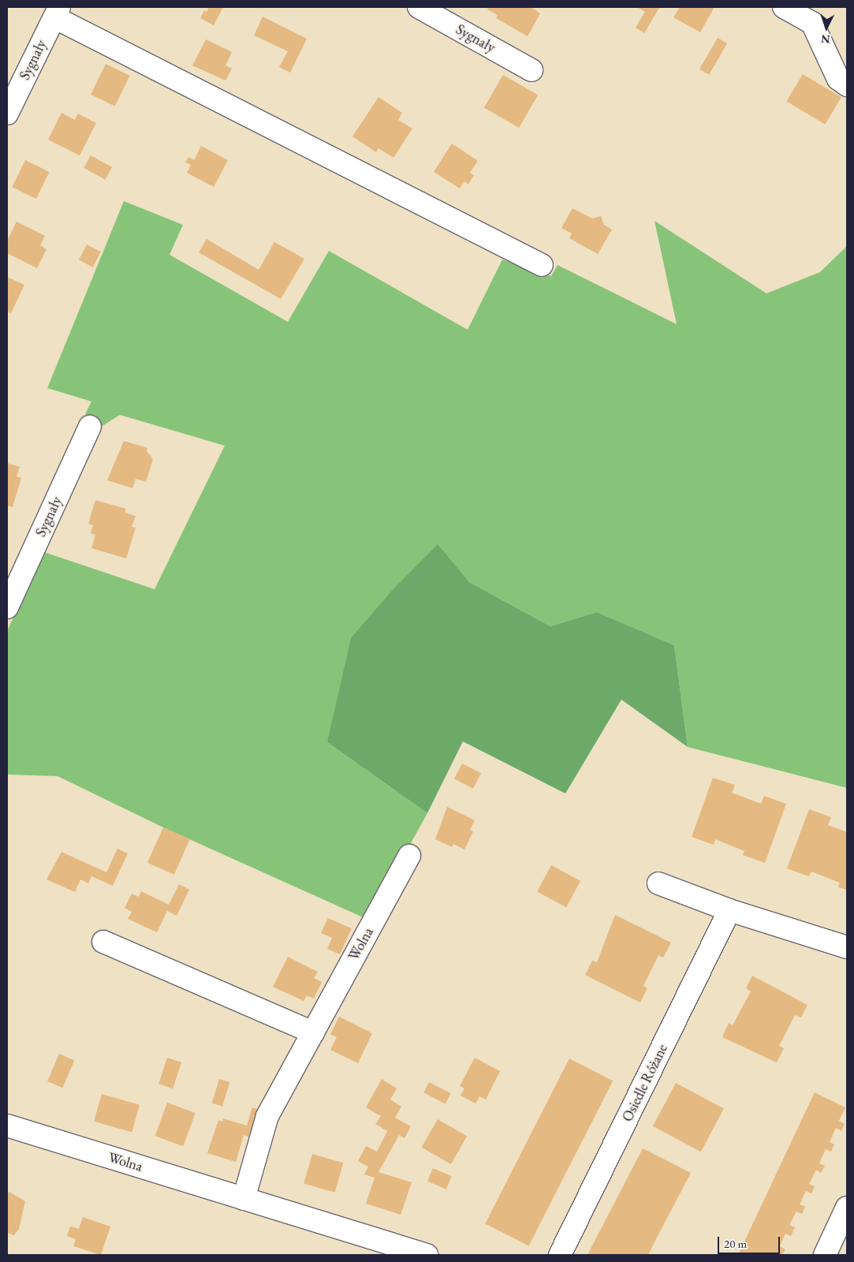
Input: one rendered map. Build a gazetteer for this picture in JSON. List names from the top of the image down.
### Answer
{
  "streets": {
    "street": ["Sygnały", "Wolna", "Osiedle Różane"]
  },
  "scale_bar": "20 m",
  "north": "bottom"
}
